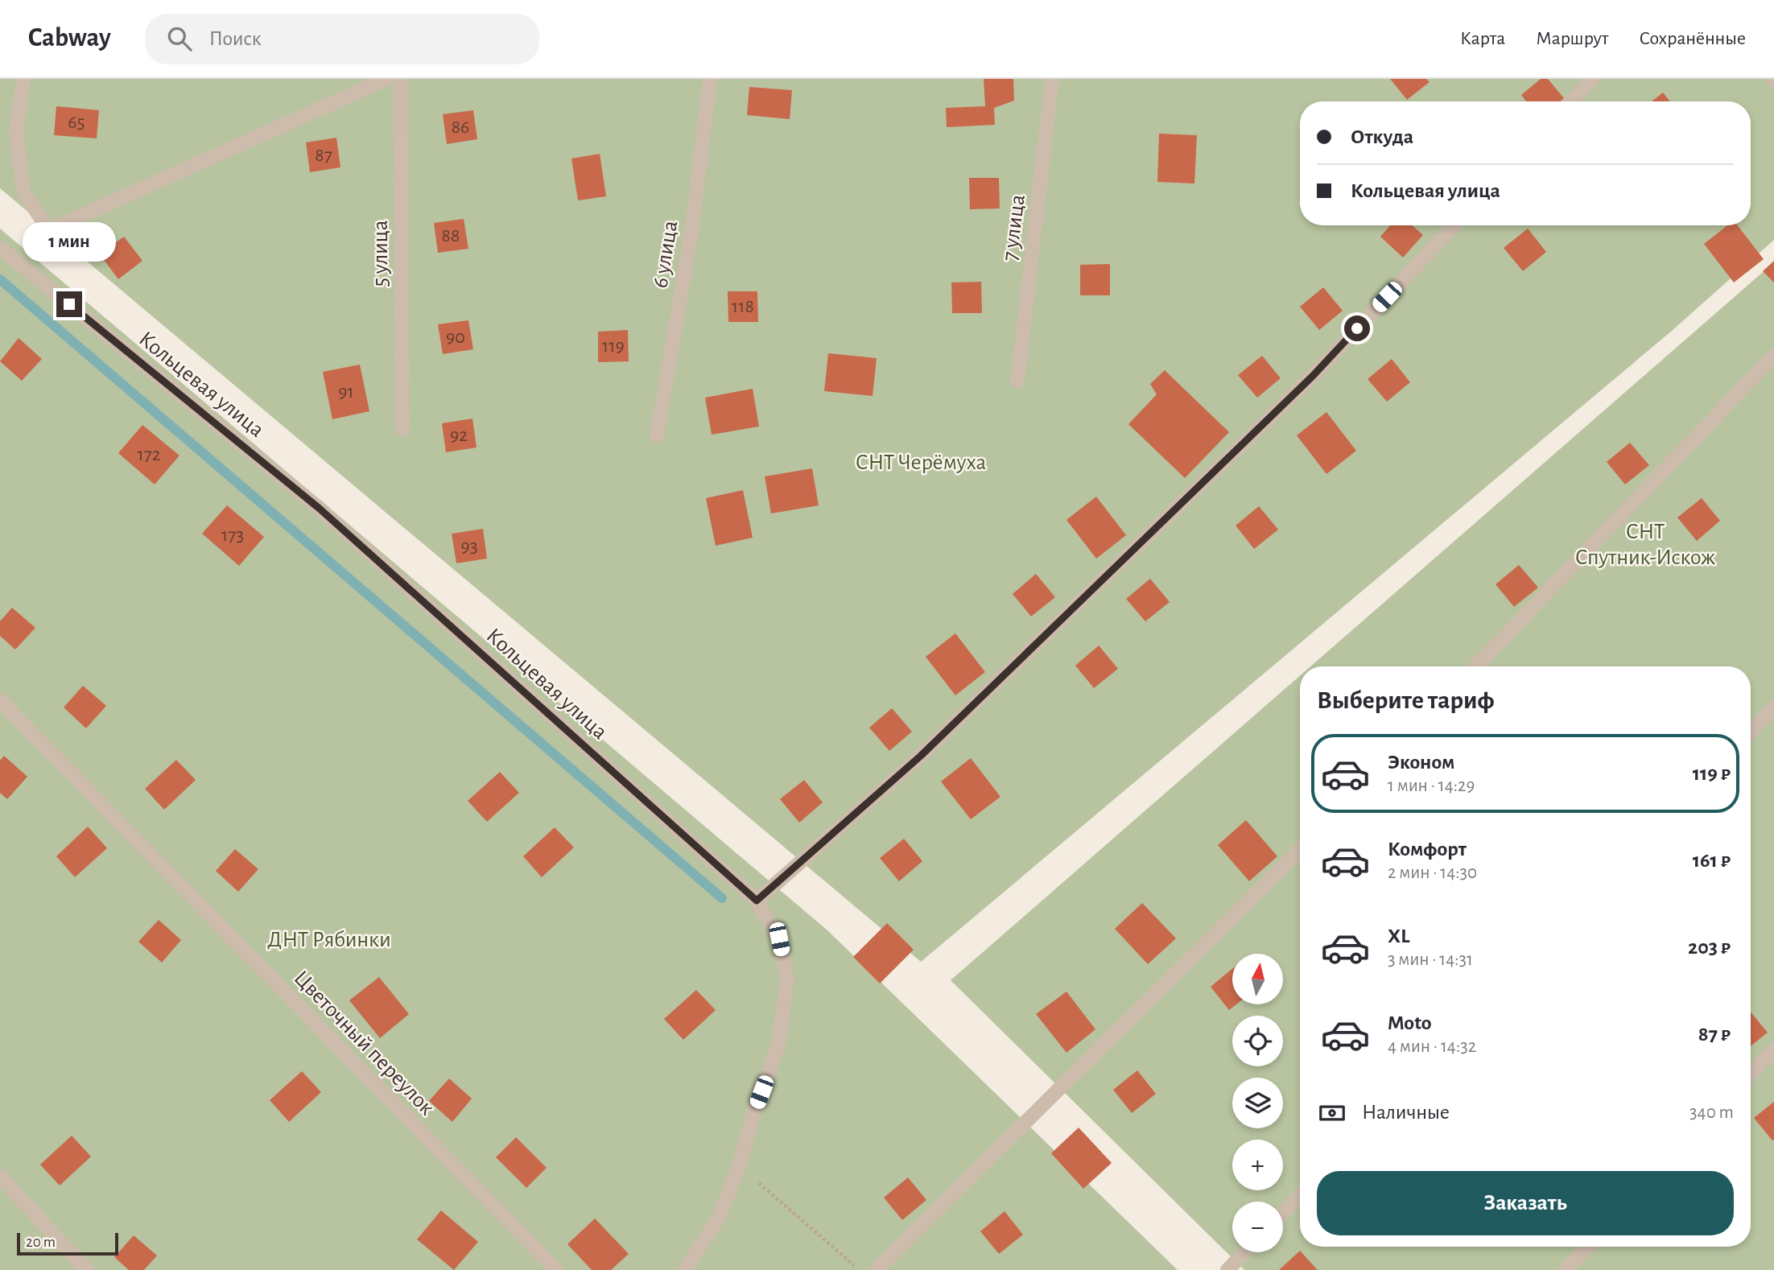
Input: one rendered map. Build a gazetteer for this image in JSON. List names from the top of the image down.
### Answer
{
  "streets": {
    "street": [
      "7 улица",
      "5 улица",
      "6 улица",
      "Кольцевая улица",
      "Цветочный переулок"
    ]
  },
  "parks": ["СНТ Черёмуха", "СНТ Спутник-Искож", "ДНТ Рябинки"],
  "house_numbers": [
    "65",
    "86",
    "87",
    "88",
    "118",
    "90",
    "119",
    "91",
    "92",
    "172",
    "173",
    "93"
  ],
  "scale_bar": "20 m",
  "north": "top",
  "page": {
    "header": "Cabway",
    "search": "Поиск",
    "nav": ["Карта", "Маршрут", "Сохранённые"],
    "banner": ["Откуда", "Кольцевая улица"],
    "bubble": "1 мин",
    "heading": "Выберите тариф",
    "list": [
      {
        "name": "Эконом",
        "note": "1 мин · 14:29",
        "value": "119 ₽"
      },
      {
        "name": "Комфорт",
        "note": "2 мин · 14:30",
        "value": "161 ₽"
      },
      {
        "name": "XL",
        "note": "3 мин · 14:31",
        "value": "203 ₽"
      },
      {
        "name": "Moto",
        "note": "4 мин · 14:32",
        "value": "87 ₽"
      }
    ],
    "map_buttons": ["+", "−"],
    "pay": ["Наличные", "340 m"],
    "buttons": "Заказать",
    "scale": "20 m"
  }
}
